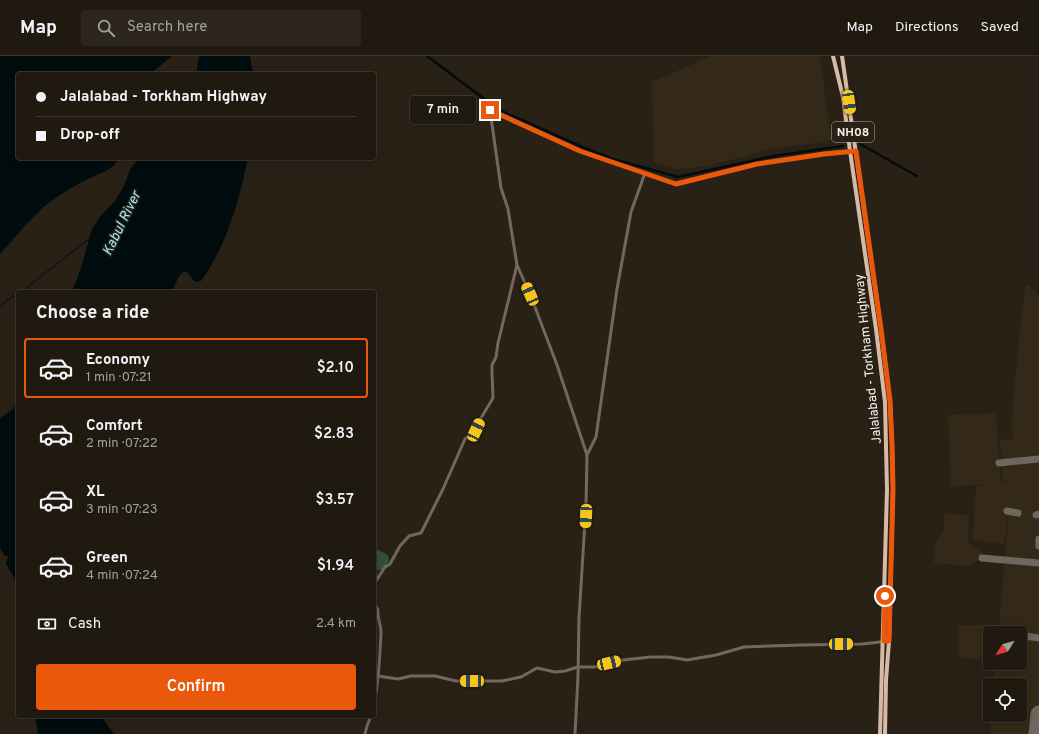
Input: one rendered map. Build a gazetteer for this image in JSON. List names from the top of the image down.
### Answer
{
  "streets": {
    "highway": ["NH08", "Jalalabad - Torkham Highway"]
  },
  "water": ["Kabul River"],
  "north": "bottom left",
  "page": {
    "header": "Map",
    "search": "Search here",
    "nav": ["Map", "Directions", "Saved"],
    "banner": ["Jalalabad - Torkham Highway", "Drop-off"],
    "bubble": "7 min",
    "heading": "Choose a ride",
    "list": [
      {
        "name": "Economy",
        "note": "1 min · 07:21",
        "value": "$2.10"
      },
      {
        "name": "Comfort",
        "note": "2 min · 07:22",
        "value": "$2.83"
      },
      {
        "name": "XL",
        "note": "3 min · 07:23",
        "value": "$3.57"
      },
      {
        "name": "Green",
        "note": "4 min · 07:24",
        "value": "$1.94"
      }
    ],
    "pay": ["Cash", "2.4 km"],
    "buttons": "Confirm"
  }
}
